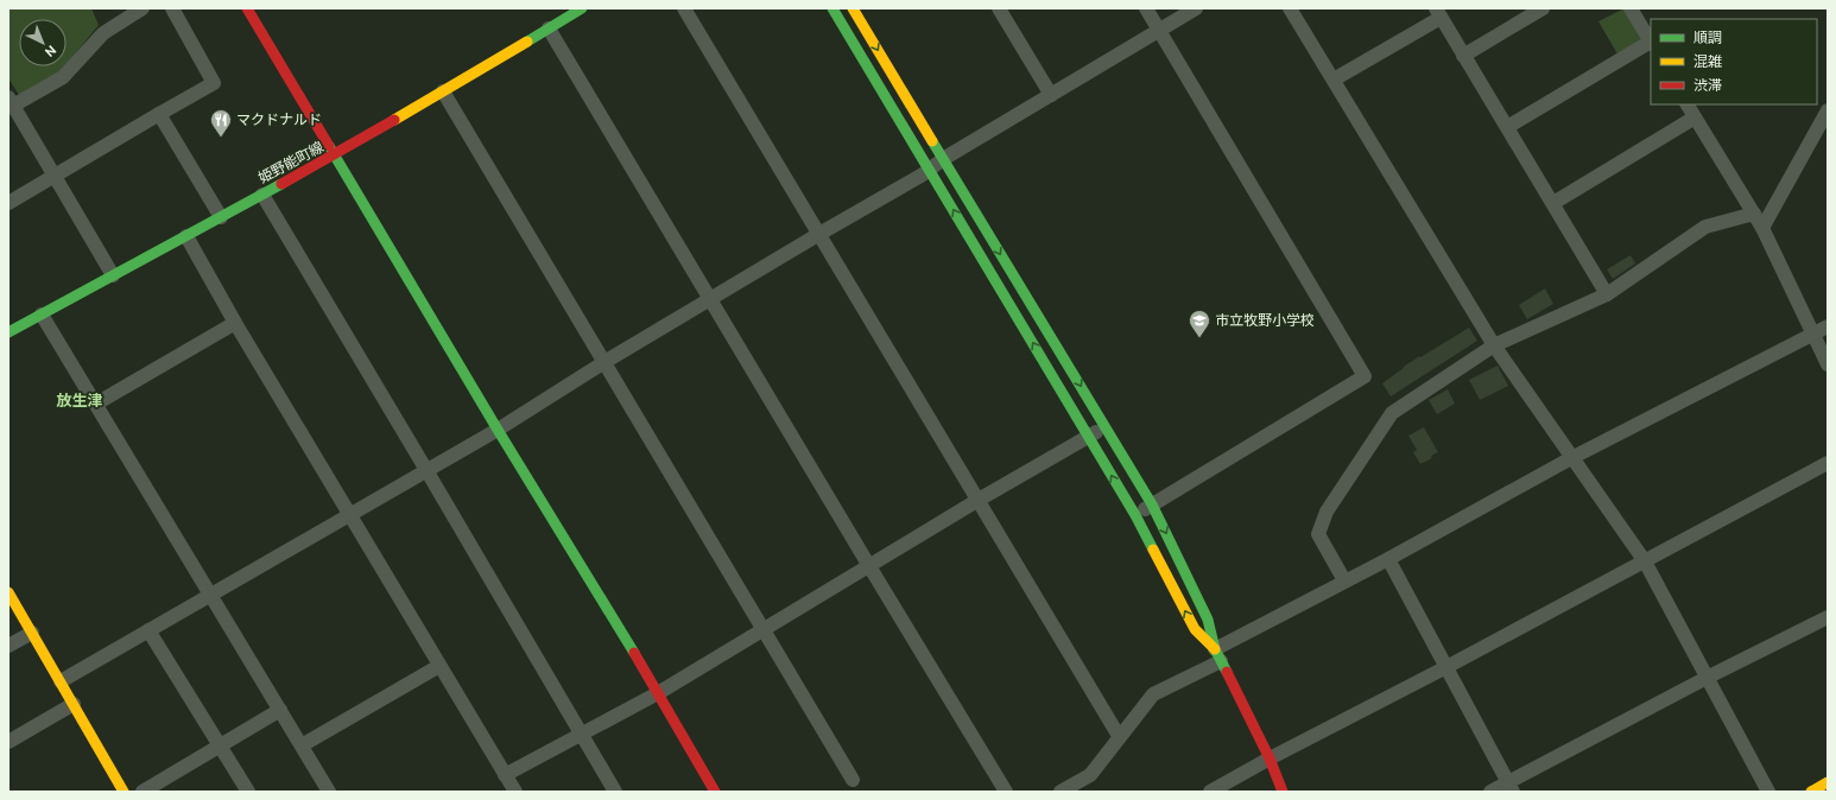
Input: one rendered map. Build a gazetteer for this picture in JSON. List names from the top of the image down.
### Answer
{
  "streets": {
    "street": ["姫野能町線"]
  },
  "districts": ["放生津"],
  "places": {
    "restaurant": ["マクドナルド"],
    "school or university": ["市立牧野小学校"]
  },
  "legend": ["順調", "混雑", "渋滞"],
  "north": "bottom right"
}
